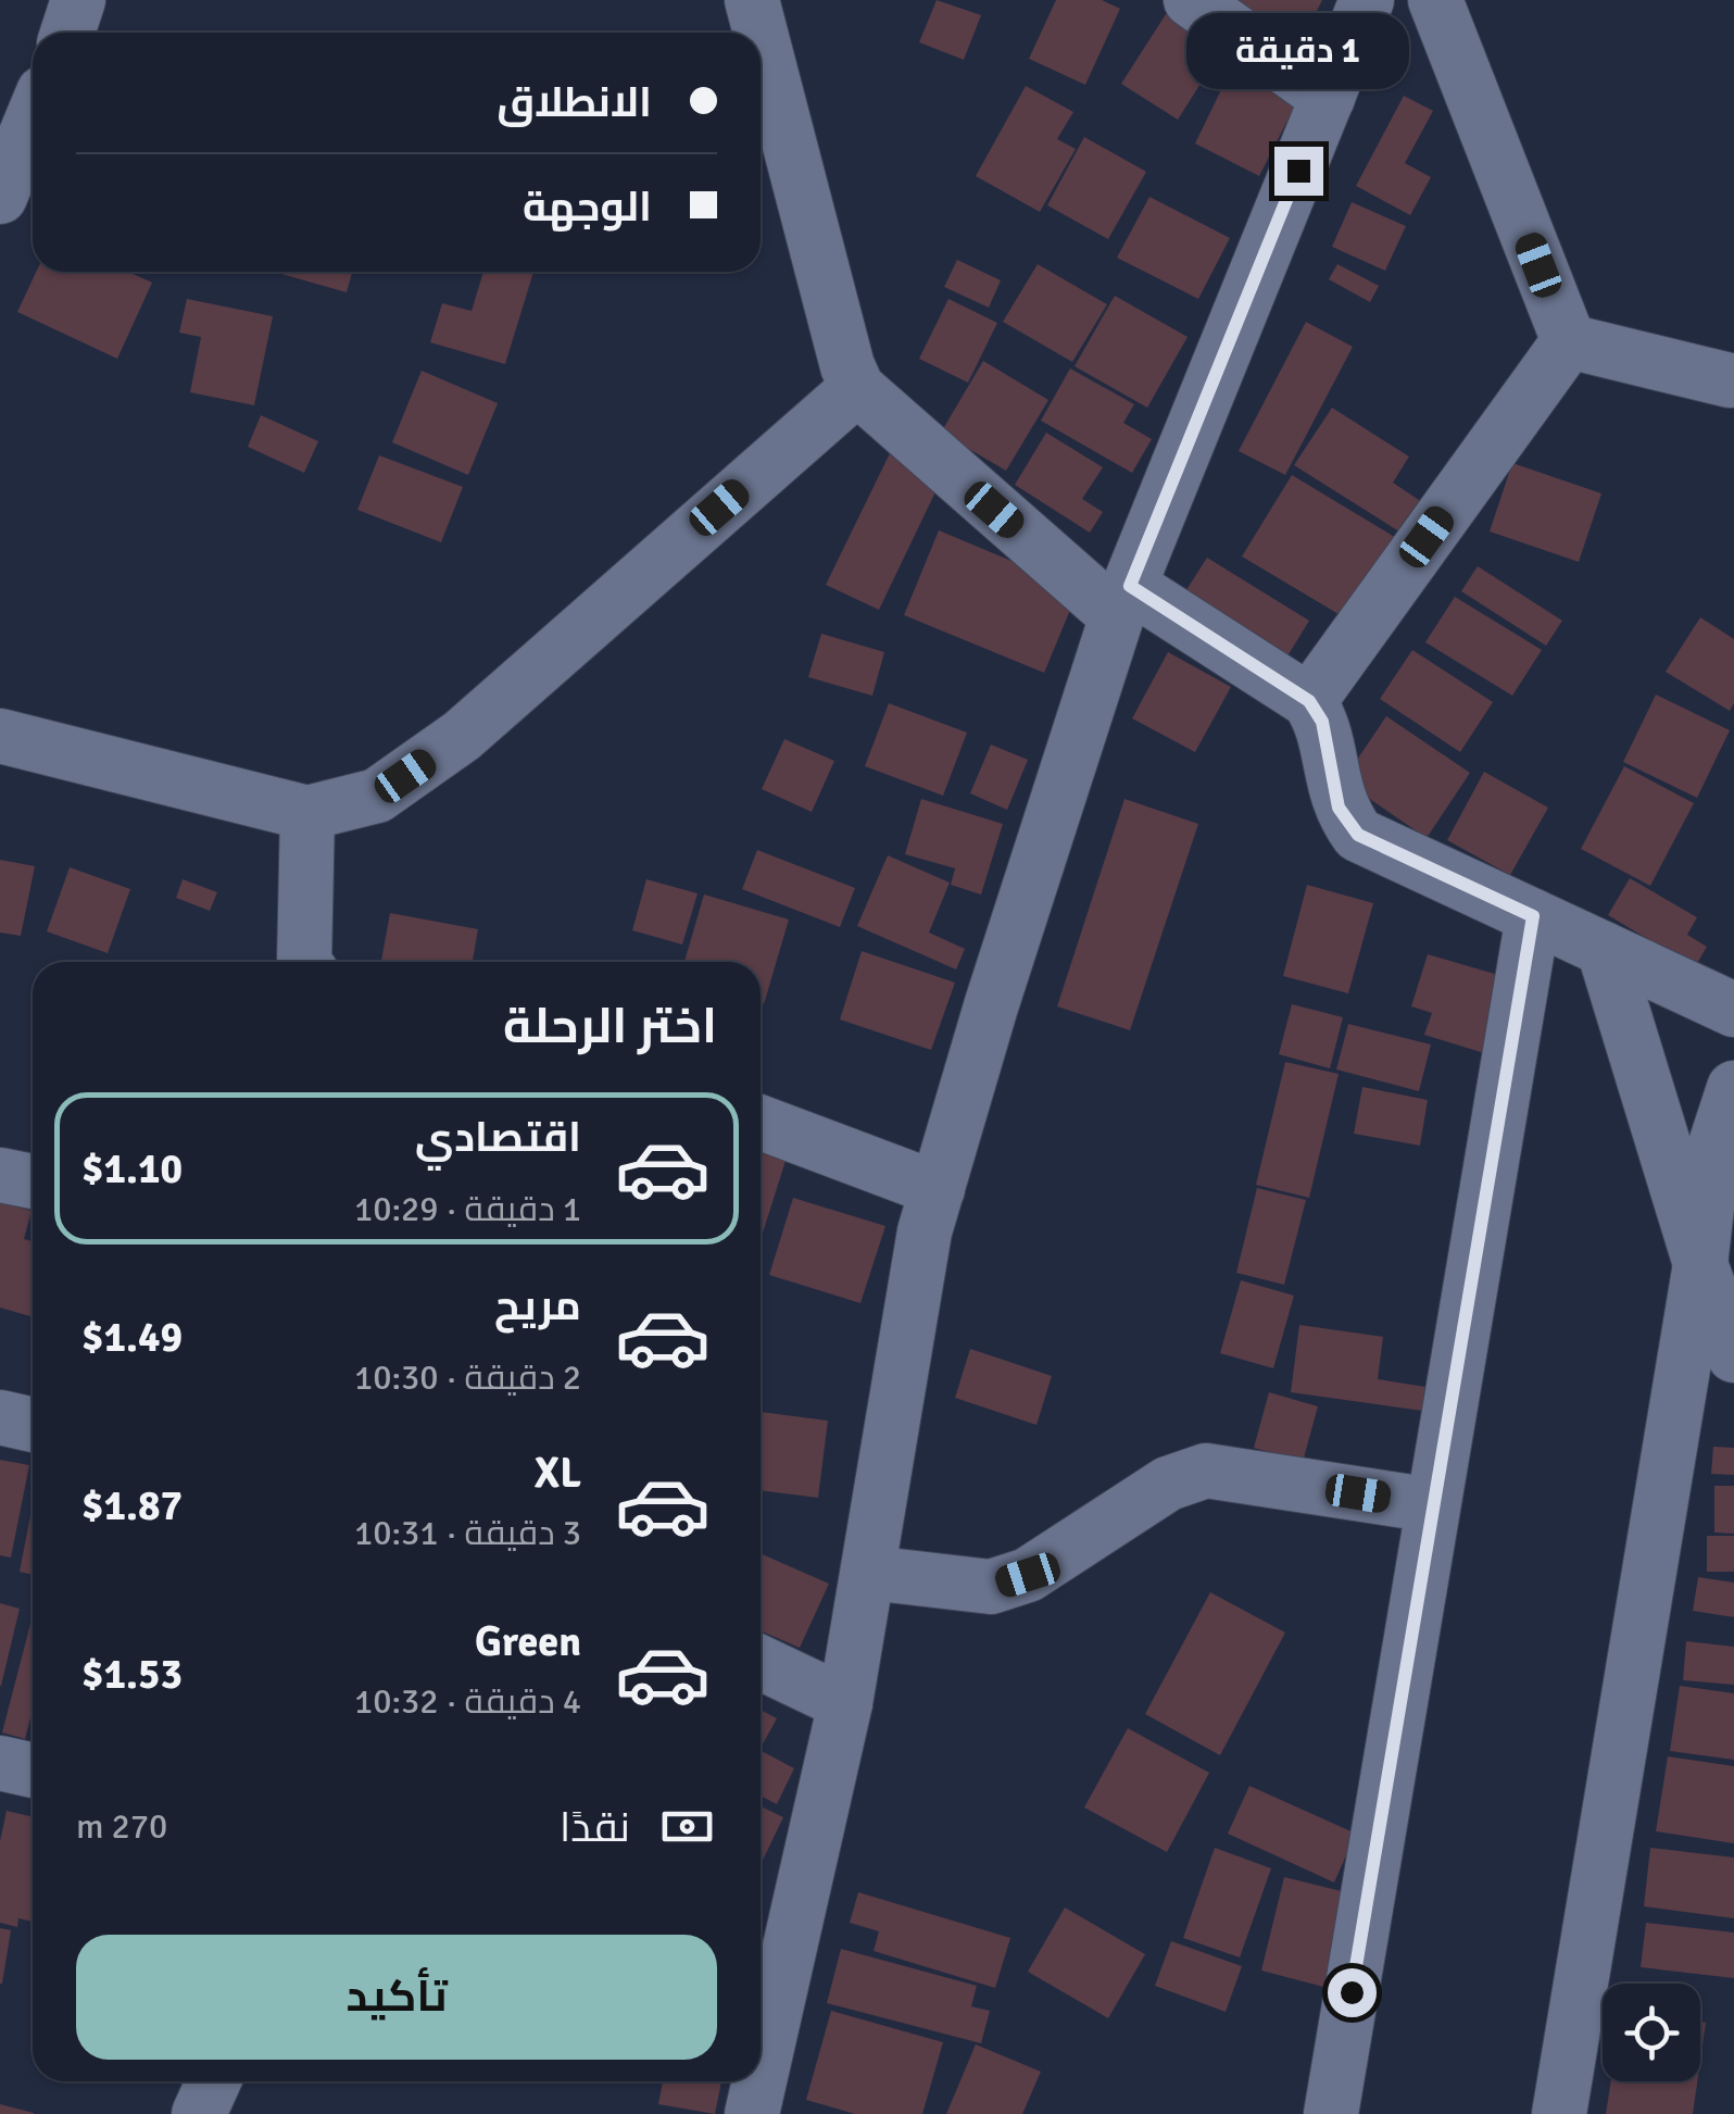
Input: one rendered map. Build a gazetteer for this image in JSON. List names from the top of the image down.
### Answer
{
  "page": {
    "bubble": "1 دقيقة",
    "banner": ["الانطلاق", "الوجهة"],
    "heading": "اختر الرحلة",
    "list": [
      {
        "name": "اقتصادي",
        "note": "1 دقيقة · 10:29",
        "value": "$1.10"
      },
      {
        "name": "مريح",
        "note": "2 دقيقة · 10:30",
        "value": "$1.49"
      },
      {
        "name": "XL",
        "note": "3 دقيقة · 10:31",
        "value": "$1.87"
      },
      {
        "name": "Green",
        "note": "4 دقيقة · 10:32",
        "value": "$1.53"
      }
    ],
    "pay": ["نقدًا", "270 m"],
    "buttons": "تأكيد"
  }
}
